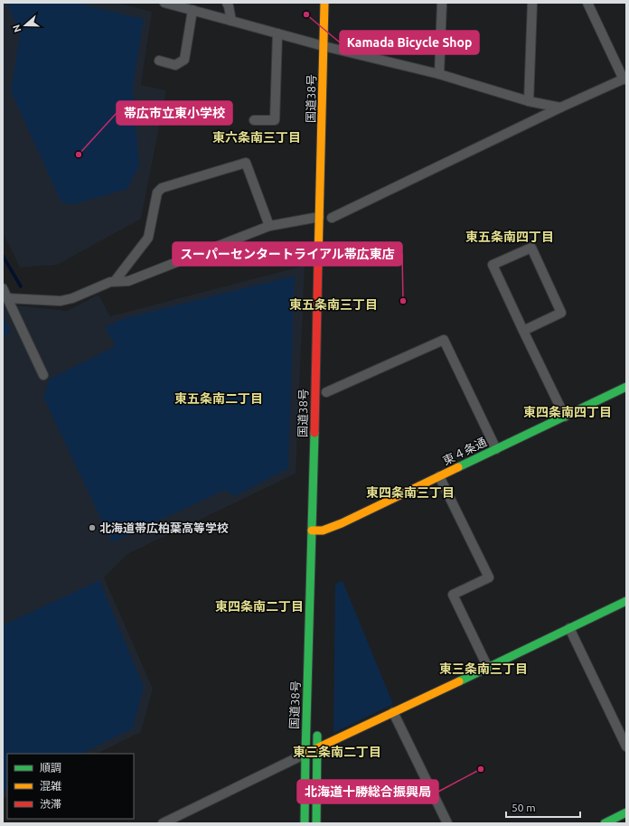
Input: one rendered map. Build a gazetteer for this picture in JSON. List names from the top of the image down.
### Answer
{
  "streets": {
    "main road": ["国道38号", "東４条通"]
  },
  "crossings": [
    ["国道38号", "東４条通"]
  ],
  "districts": [
    "東六条南三丁目",
    "東五条南四丁目",
    "東五条南三丁目",
    "東五条南二丁目",
    "東四条南四丁目",
    "東四条南三丁目",
    "東四条南二丁目",
    "東三条南三丁目",
    "東三条南二丁目"
  ],
  "places": [
    "Kamada Bicycle Shop",
    "帯広市立東小学校",
    "スーパーセンタートライアル帯広東店",
    "北海道帯広柏葉高等学校",
    "北海道十勝総合振興局"
  ],
  "legend": ["順調", "混雑", "渋滞"],
  "scale_bar": "50 m",
  "north": "left"
}
